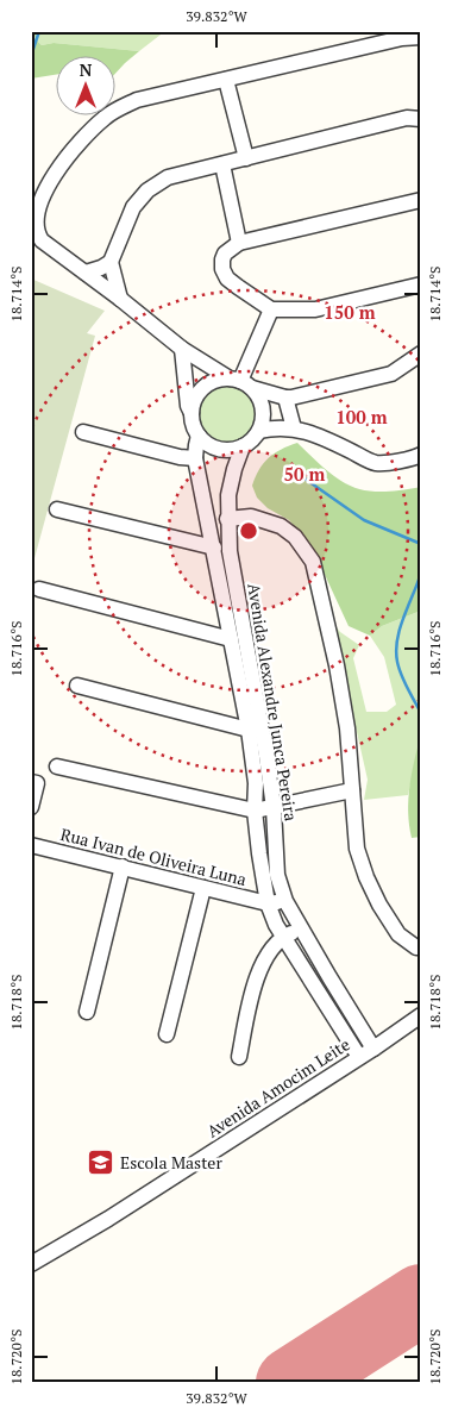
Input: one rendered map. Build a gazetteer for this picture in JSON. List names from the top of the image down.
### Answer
{
  "streets": {
    "street": ["Avenida Alexandre Junca Pereira", "Rua Ivan de Oliveira Luna", "Avenida Amocim Leite"]
  },
  "crossings": [
    ["Avenida Alexandre Junca Pereira", "Rua Ivan de Oliveira Luna"],
    ["Avenida Alexandre Junca Pereira", "Avenida Amocim Leite"]
  ],
  "places": {
    "school or university": ["Escola Master"]
  },
  "north": "top",
  "coordinates": [
    "39.832°W",
    "18.714°S",
    "18.716°S",
    "18.718°S",
    "18.720°S"
  ],
  "rings": ["150 m", "100 m", "50 m"]
}
